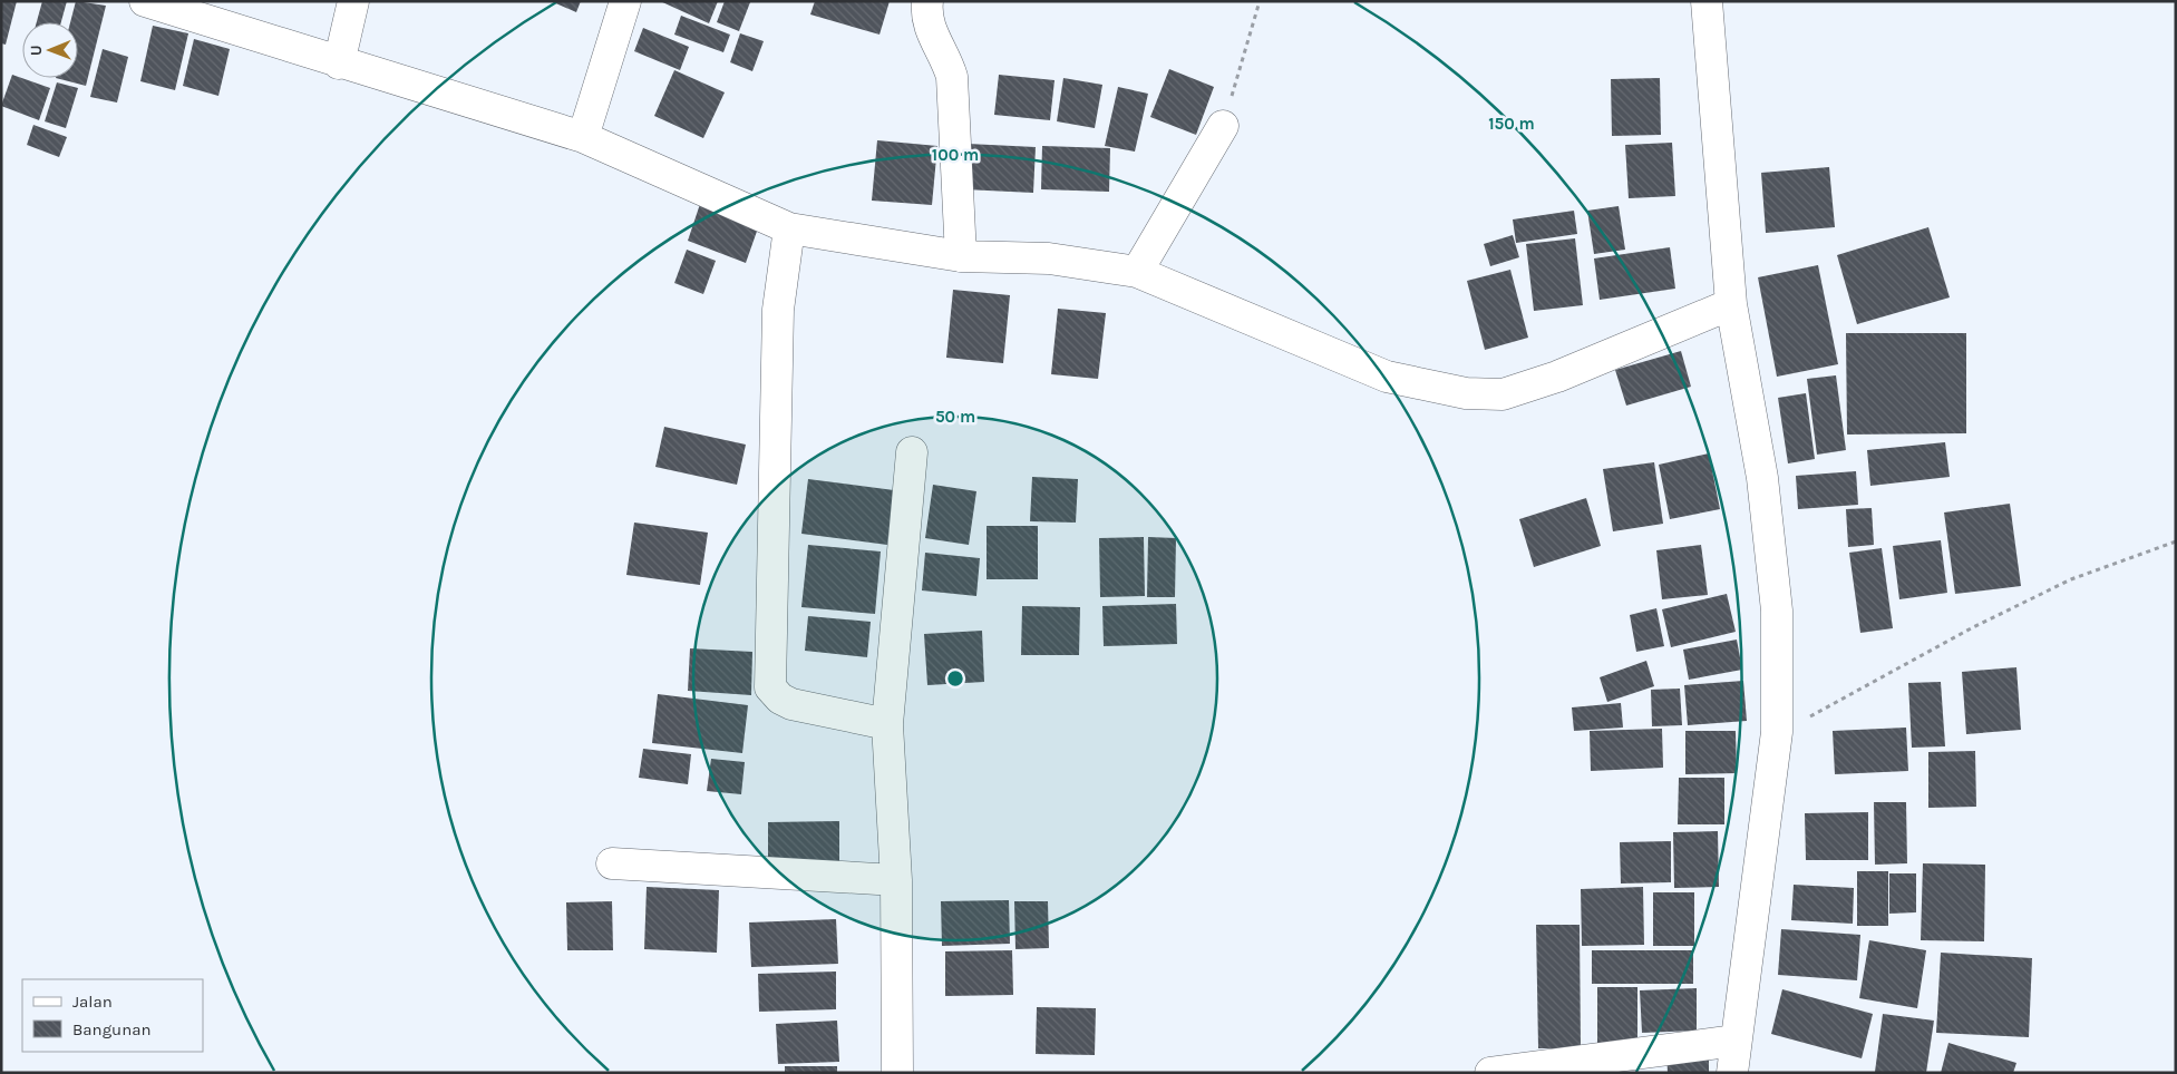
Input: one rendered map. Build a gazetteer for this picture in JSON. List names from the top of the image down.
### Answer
{
  "legend": ["Jalan", "Bangunan"],
  "north": "left",
  "rings": ["150 m", "100 m", "50 m"]
}
